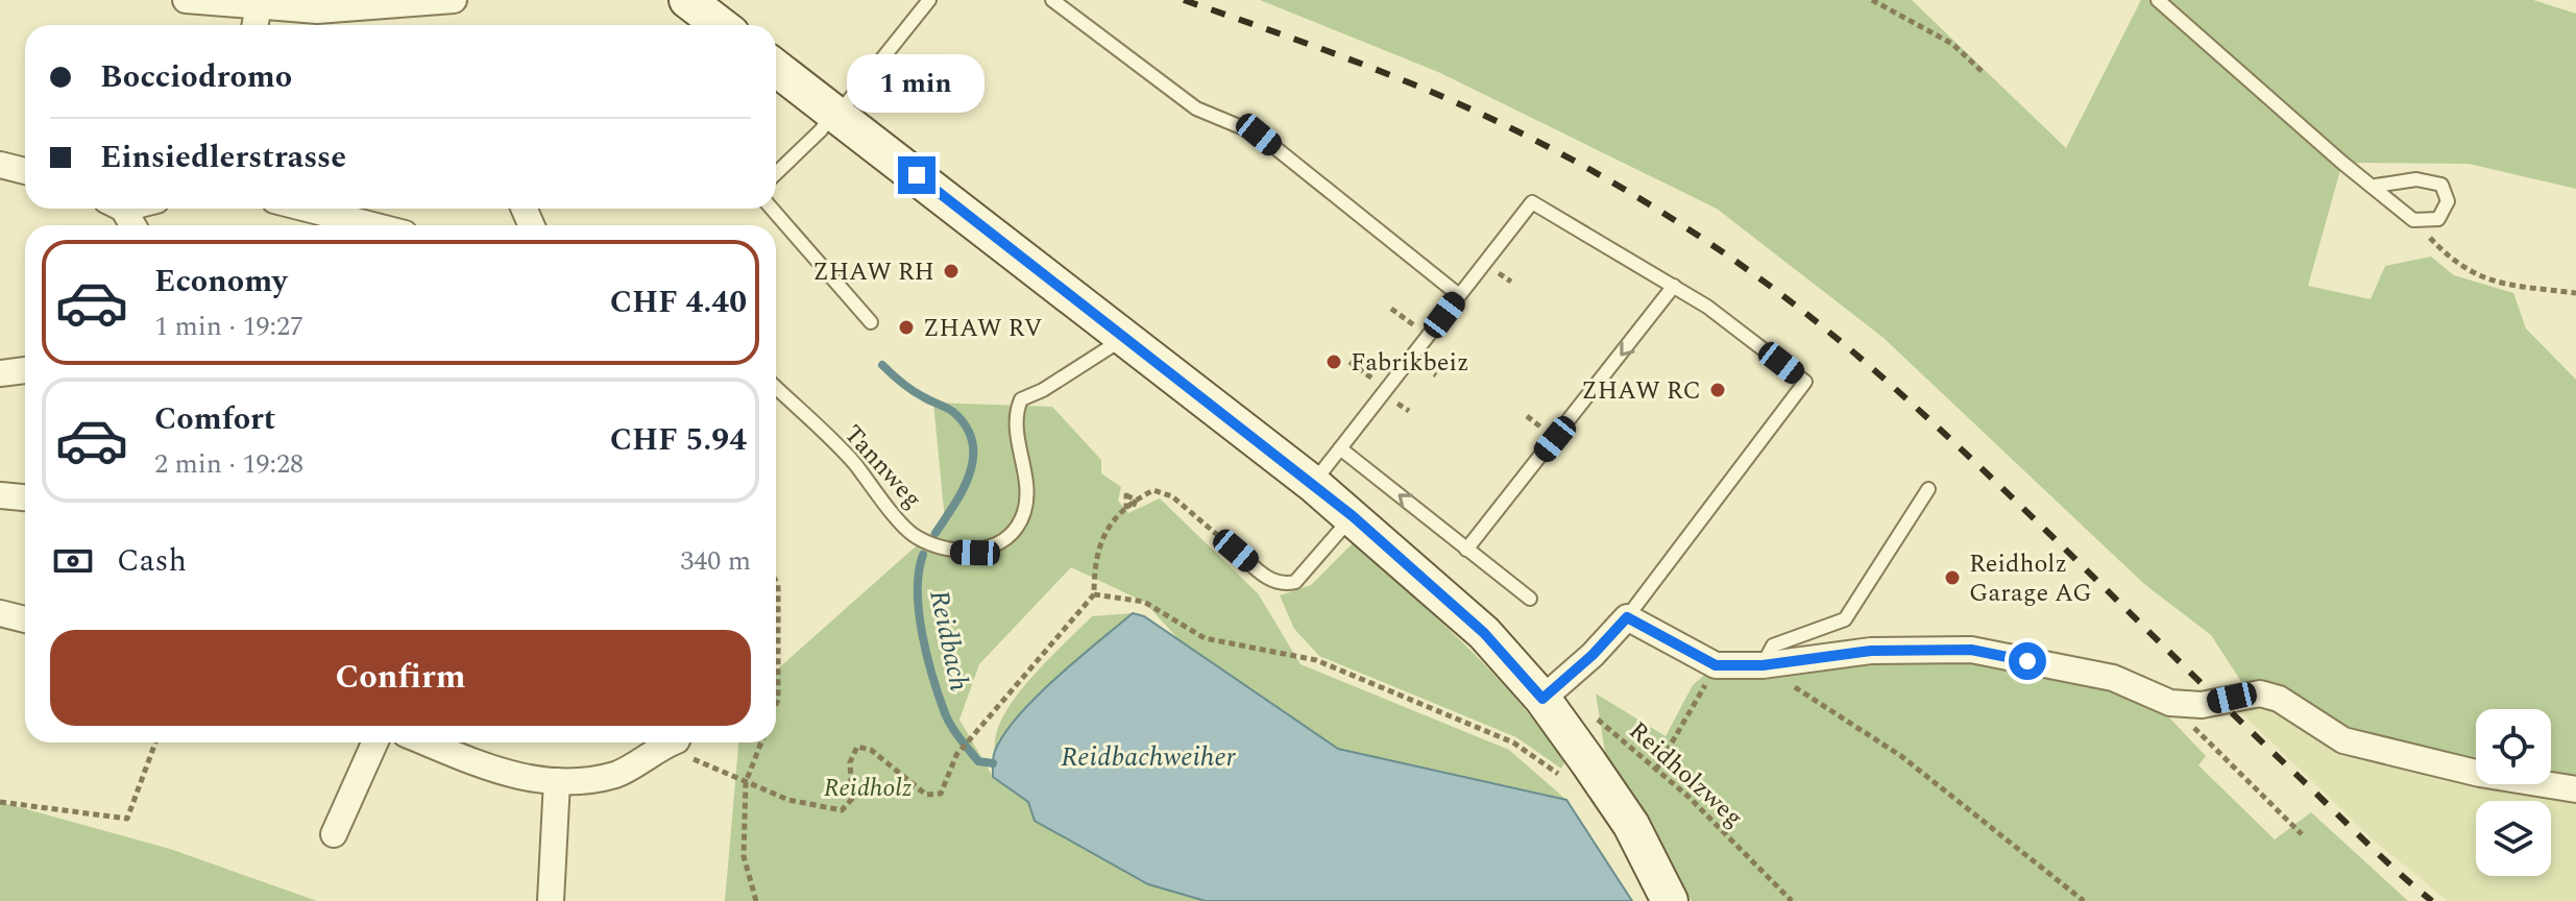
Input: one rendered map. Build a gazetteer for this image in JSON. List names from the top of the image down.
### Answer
{
  "streets": {
    "lane": ["Tannweg"],
    "path": ["Reidholzweg"]
  },
  "water": ["Reidbach", "Reidbachweiher"],
  "parks": ["Reidholz"],
  "places": [
    "ZHAW RH",
    "ZHAW RV",
    "Fabrikbeiz",
    "ZHAW RC",
    "Reidholz Garage AG"
  ],
  "page": {
    "banner": ["Bocciodromo", "Einsiedlerstrasse"],
    "bubble": "1 min",
    "list": [
      {
        "name": "Economy",
        "note": "1 min · 19:27",
        "value": "CHF 4.40"
      },
      {
        "name": "Comfort",
        "note": "2 min · 19:28",
        "value": "CHF 5.94"
      }
    ],
    "pay": ["Cash", "340 m"],
    "buttons": "Confirm"
  }
}
